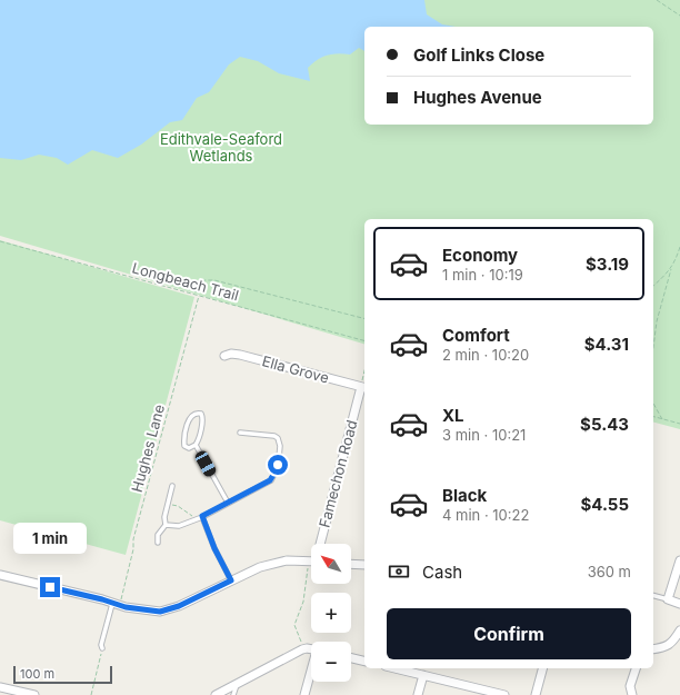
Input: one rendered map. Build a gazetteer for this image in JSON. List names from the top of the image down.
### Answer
{
  "streets": {
    "street": ["Ella Grove", "Famechon Road"],
    "path": ["Longbeach Trail", "Hughes Lane"]
  },
  "crossings": [
    ["Longbeach Trail", "Hughes Lane"],
    ["Ella Grove", "Famechon Road"]
  ],
  "parks": ["Edithvale-Seaford Wetlands"],
  "scale_bar": "100 m",
  "north": "top left",
  "page": {
    "banner": ["Golf Links Close", "Hughes Avenue"],
    "list": [
      {
        "name": "Economy",
        "note": "1 min · 10:19",
        "value": "$3.19"
      },
      {
        "name": "Comfort",
        "note": "2 min · 10:20",
        "value": "$4.31"
      },
      {
        "name": "XL",
        "note": "3 min · 10:21",
        "value": "$5.43"
      },
      {
        "name": "Black",
        "note": "4 min · 10:22",
        "value": "$4.55"
      }
    ],
    "bubble": "1 min",
    "map_buttons": ["+", "−"],
    "pay": ["Cash", "360 m"],
    "buttons": "Confirm",
    "scale": "100 m"
  }
}
